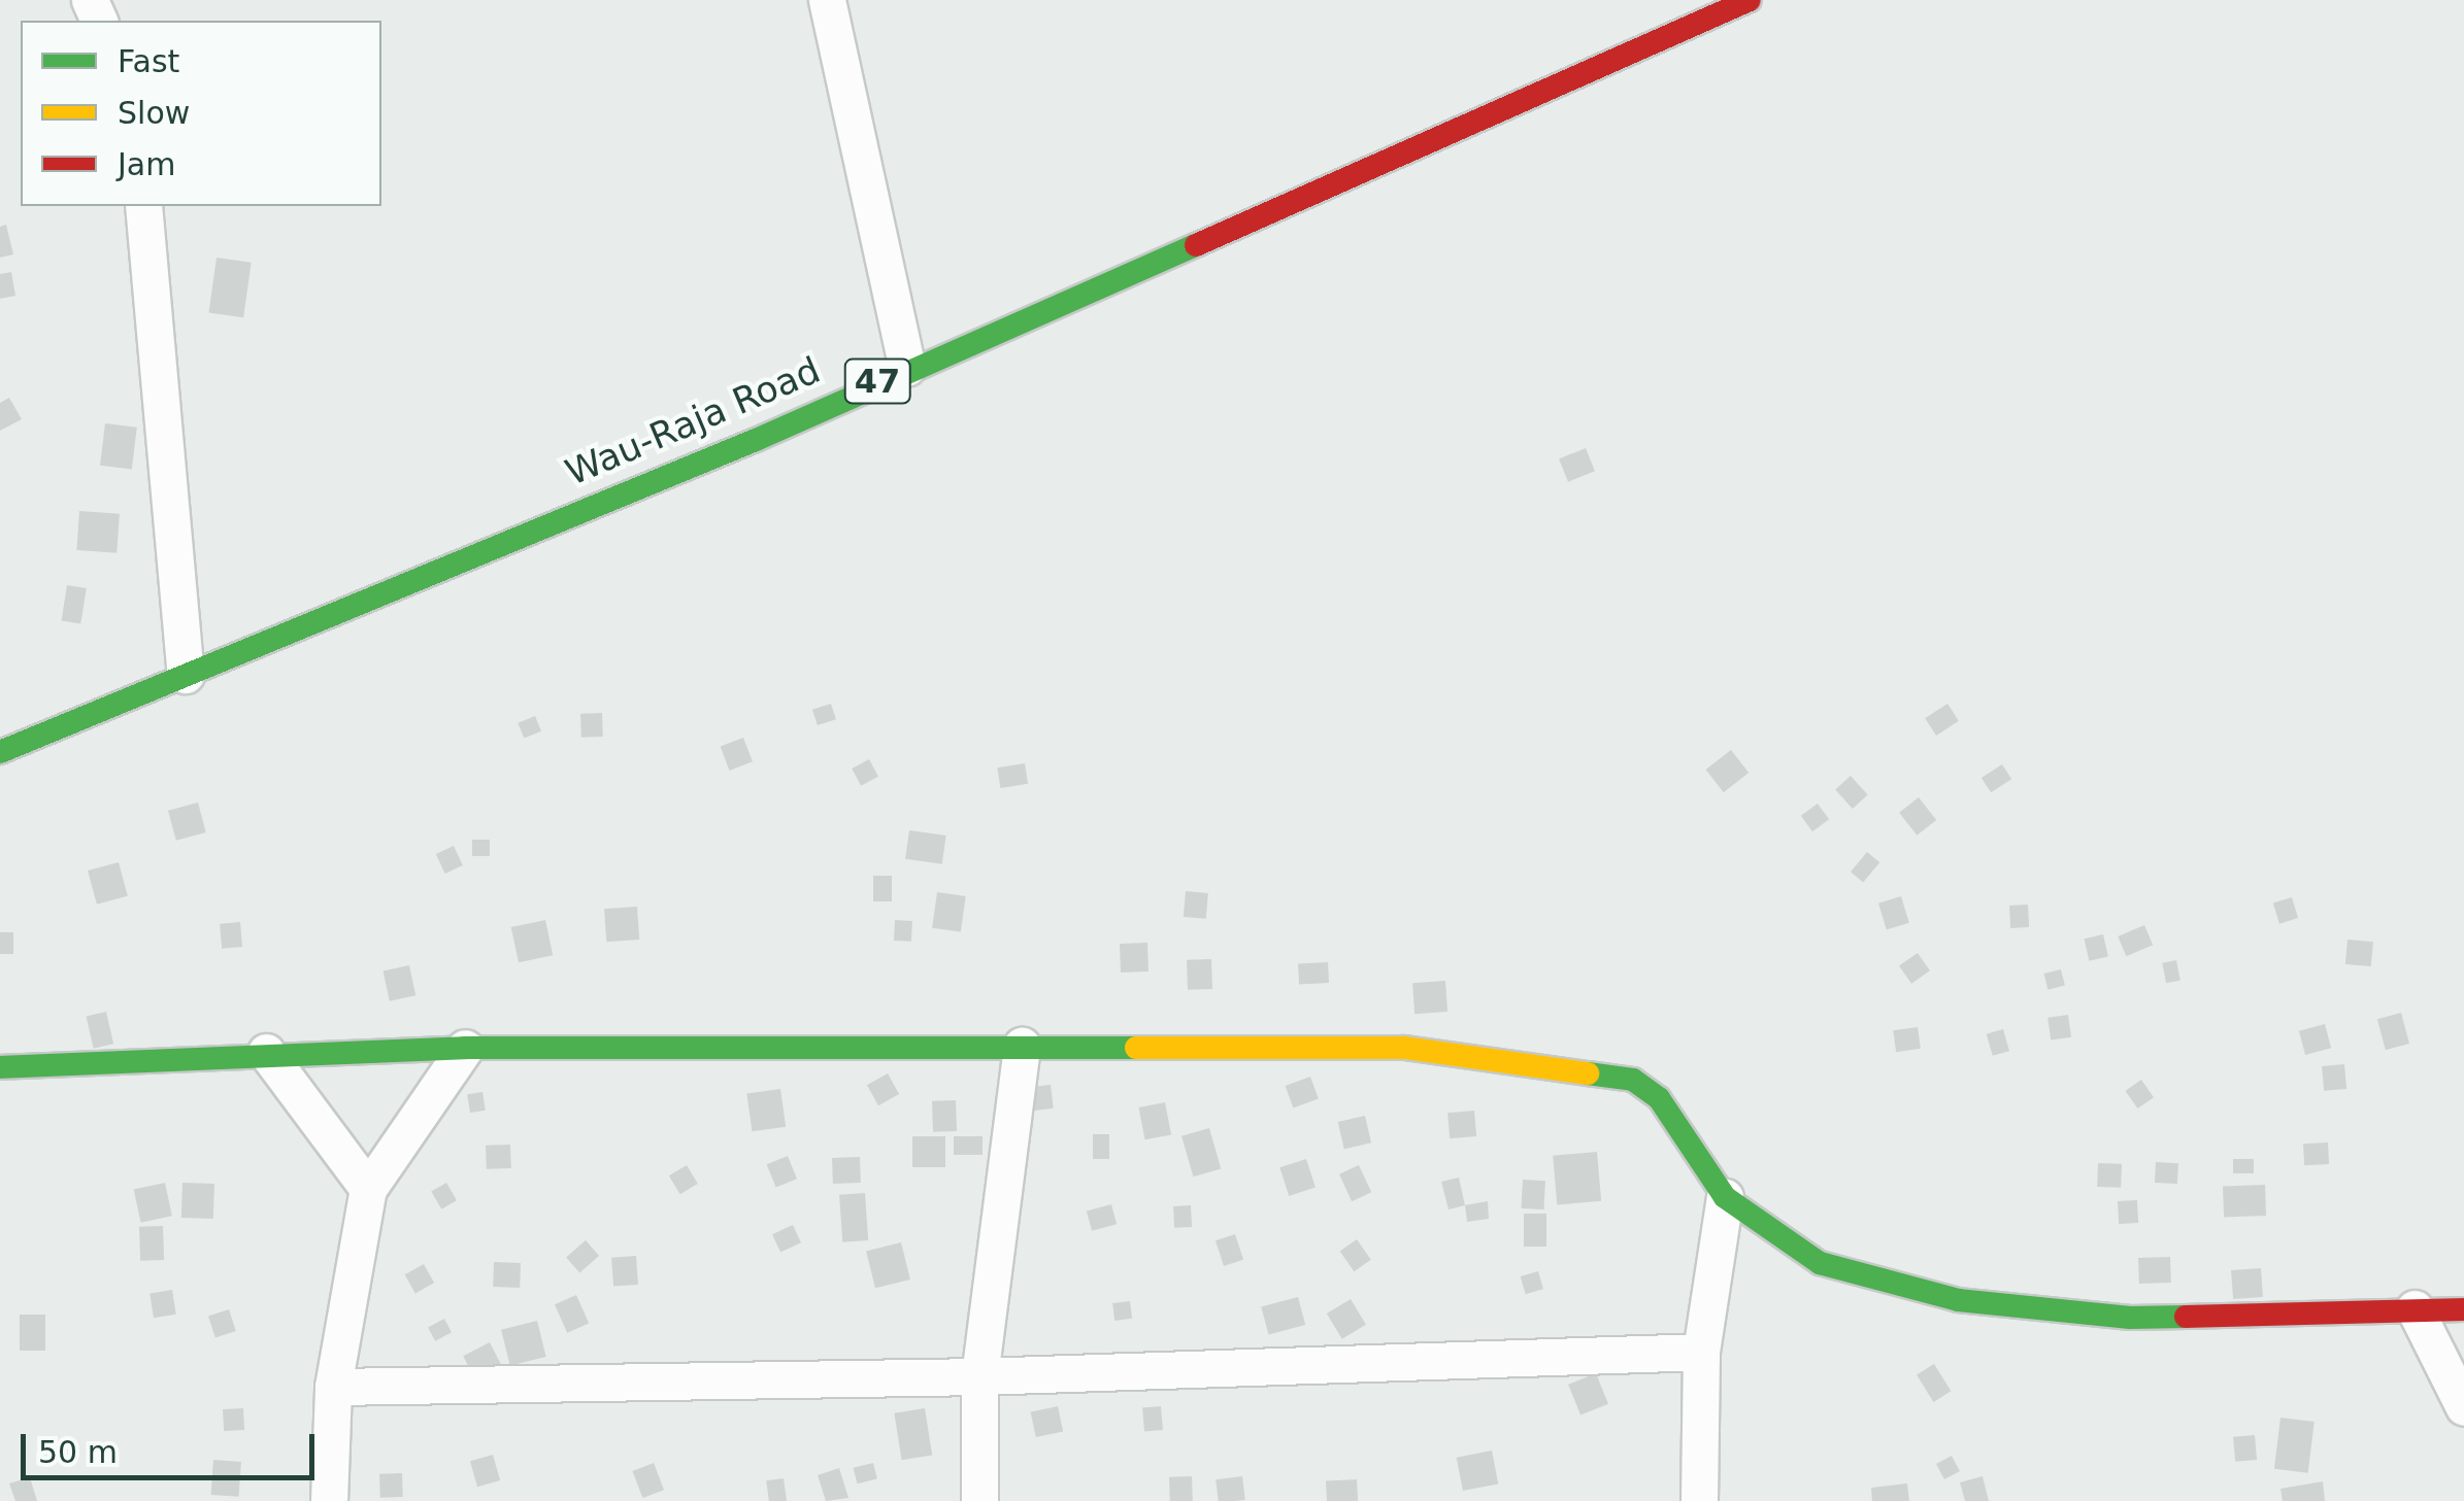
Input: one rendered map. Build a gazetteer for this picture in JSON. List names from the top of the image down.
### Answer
{
  "streets": {
    "street": ["47", "Wau-Raja Road"]
  },
  "legend": ["Fast", "Slow", "Jam"],
  "scale_bar": "50 m"
}
